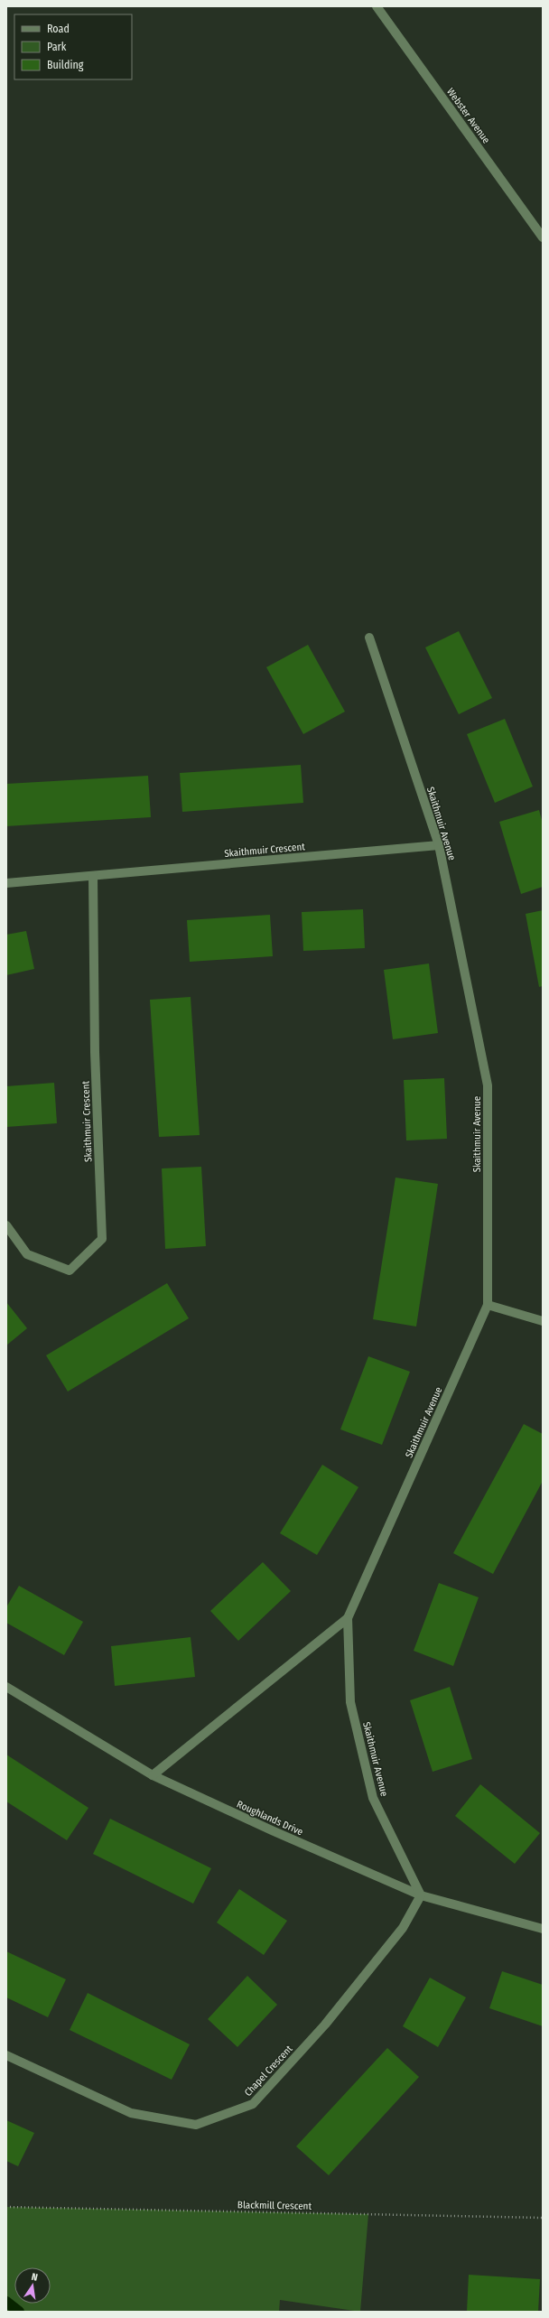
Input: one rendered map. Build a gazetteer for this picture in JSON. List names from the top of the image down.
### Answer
{
  "streets": {
    "street": [
      "Webster Avenue",
      "Skaithmuir Avenue",
      "Skaithmuir Crescent",
      "Roughlands Drive",
      "Chapel Crescent"
    ],
    "path": ["Blackmill Crescent"]
  },
  "crossings": [
    ["Skaithmuir Avenue", "Skaithmuir Crescent"],
    ["Skaithmuir Avenue", "Roughlands Drive"],
    ["Skaithmuir Avenue", "Chapel Crescent"],
    ["Roughlands Drive", "Chapel Crescent"]
  ],
  "legend": ["Road", "Park", "Building"],
  "north": "top"
}
